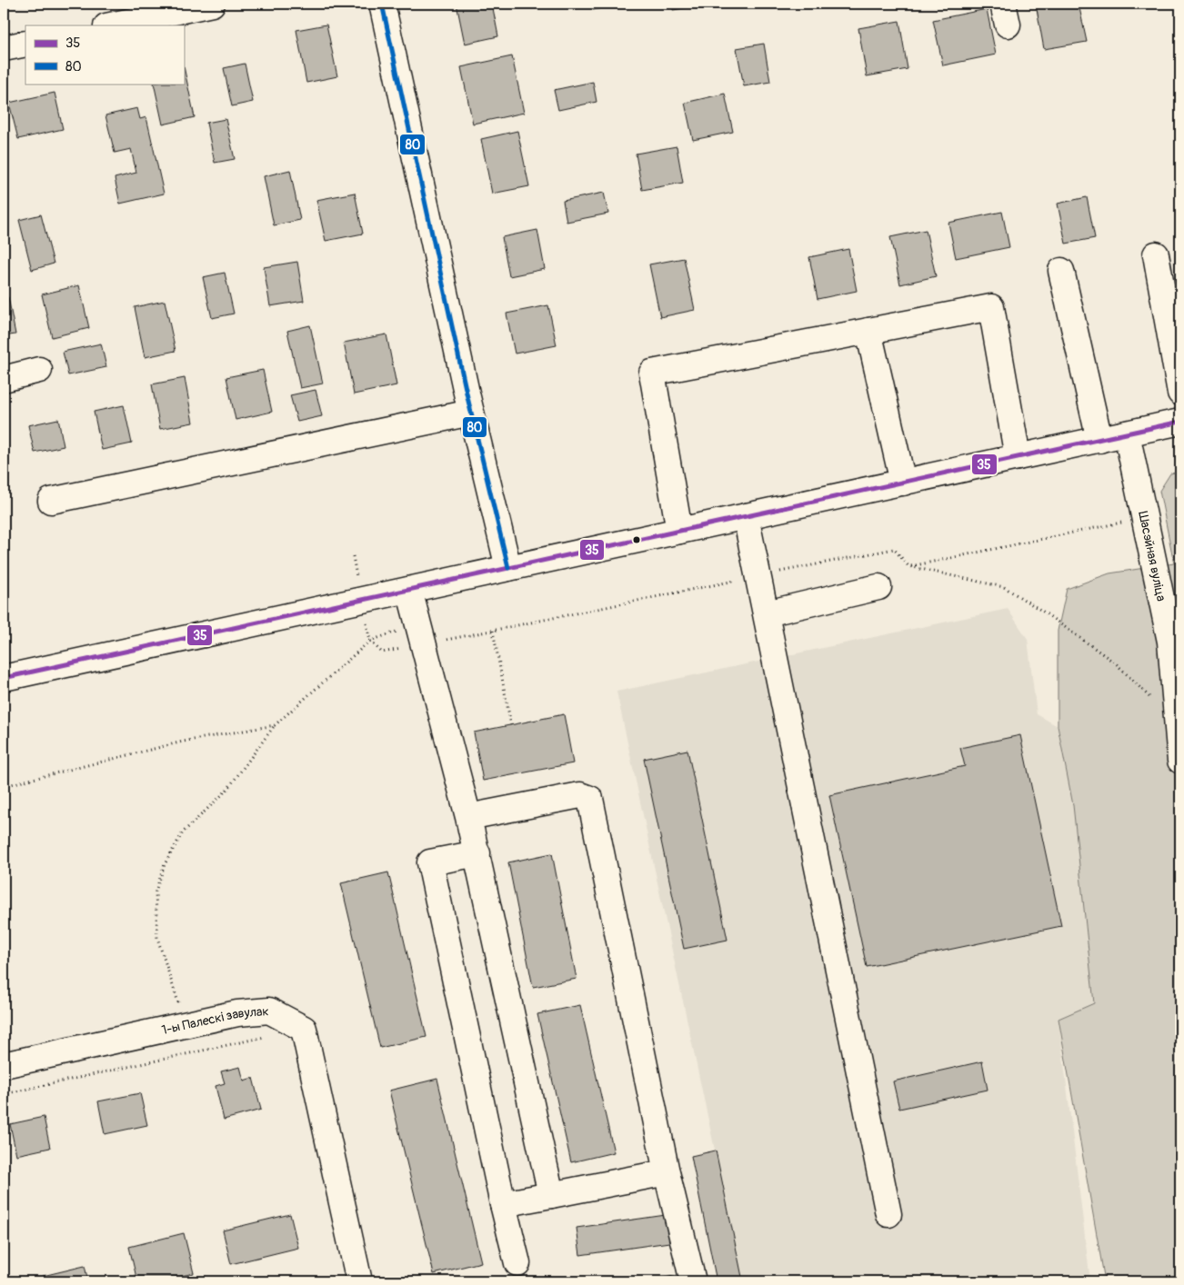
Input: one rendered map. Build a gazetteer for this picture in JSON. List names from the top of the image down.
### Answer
{
  "streets": {
    "street": ["Шасэйная вуліца", "1-ы Палескі завулак"]
  },
  "lines": ["transit line 80", "transit line 35"],
  "legend": ["35", "80"]
}
